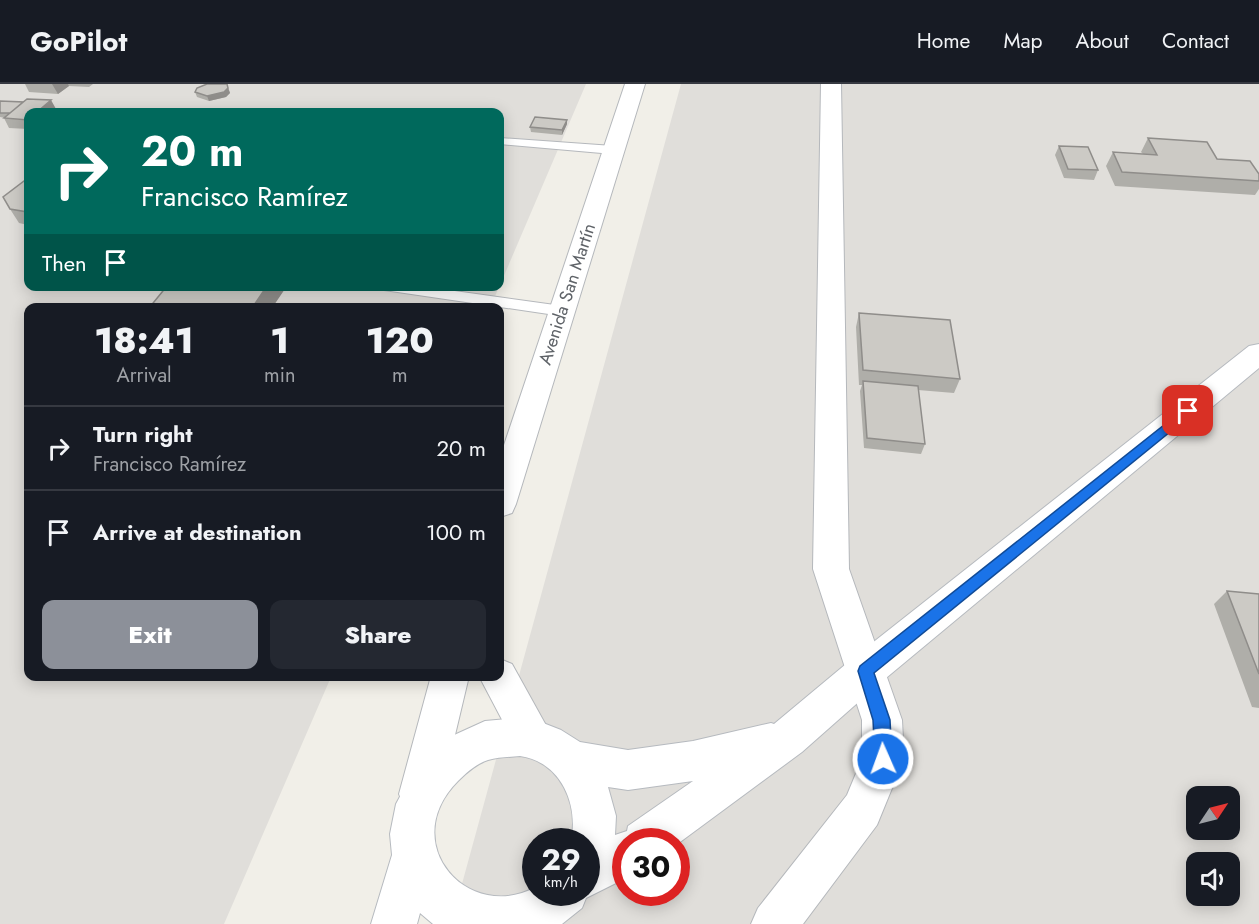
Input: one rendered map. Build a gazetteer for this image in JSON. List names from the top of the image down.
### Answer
{
  "streets": {
    "street": ["Avenida San Martín"]
  },
  "north": "top right",
  "page": {
    "header": "GoPilot",
    "nav": [
      "Home",
      "Map",
      "About",
      "Contact"
    ],
    "turn": ["20 m", "Francisco Ramírez"],
    "then": "Then",
    "eta": [
      "18:41",
      "Arrival",
      "1",
      "min",
      "120",
      "m"
    ],
    "list": [
      {
        "name": "Turn right",
        "note": "Francisco Ramírez",
        "value": "20 m"
      },
      {
        "name": "Arrive at destination",
        "value": "100 m"
      }
    ],
    "buttons": ["Exit", "Share"],
    "speed": "29 km/h",
    "limit": "30"
  }
}
